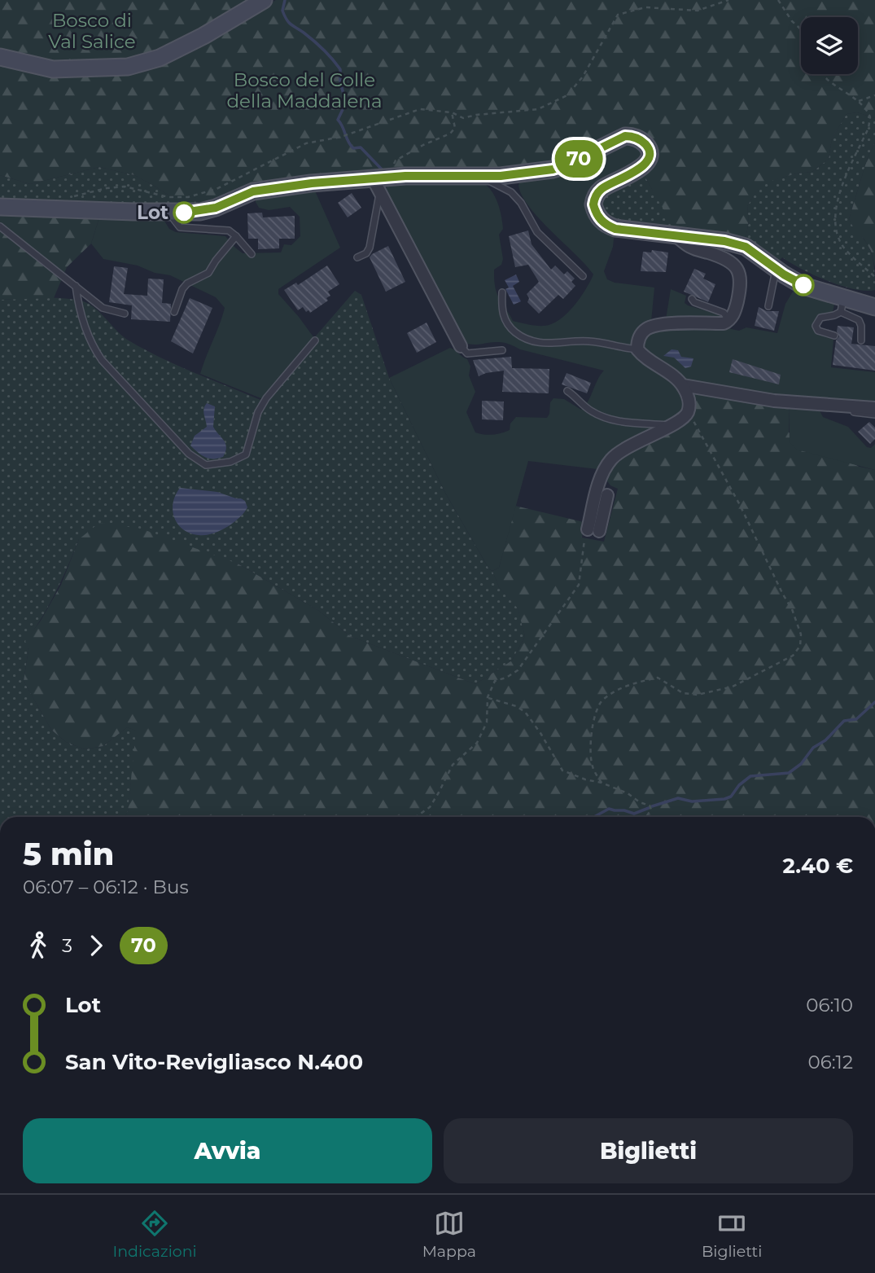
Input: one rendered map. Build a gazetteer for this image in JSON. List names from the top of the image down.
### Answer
{
  "parks": ["Bosco di Val Salice", "Bosco del Colle della Maddalena"],
  "places": ["Lot"],
  "lines": ["bus line 70"],
  "page": {
    "on_map": "70",
    "heading": ["5 min", "06:07 – 06:12 · Bus", "2.40 €"],
    "legs": ["3", "70"],
    "list": [
      {
        "name": "Lot",
        "value": "06:10"
      },
      {
        "name": "San Vito-Revigliasco N.400",
        "value": "06:12"
      }
    ],
    "buttons": ["Avvia", "Biglietti"],
    "tabs": ["Indicazioni", "Mappa", "Biglietti"]
  }
}
